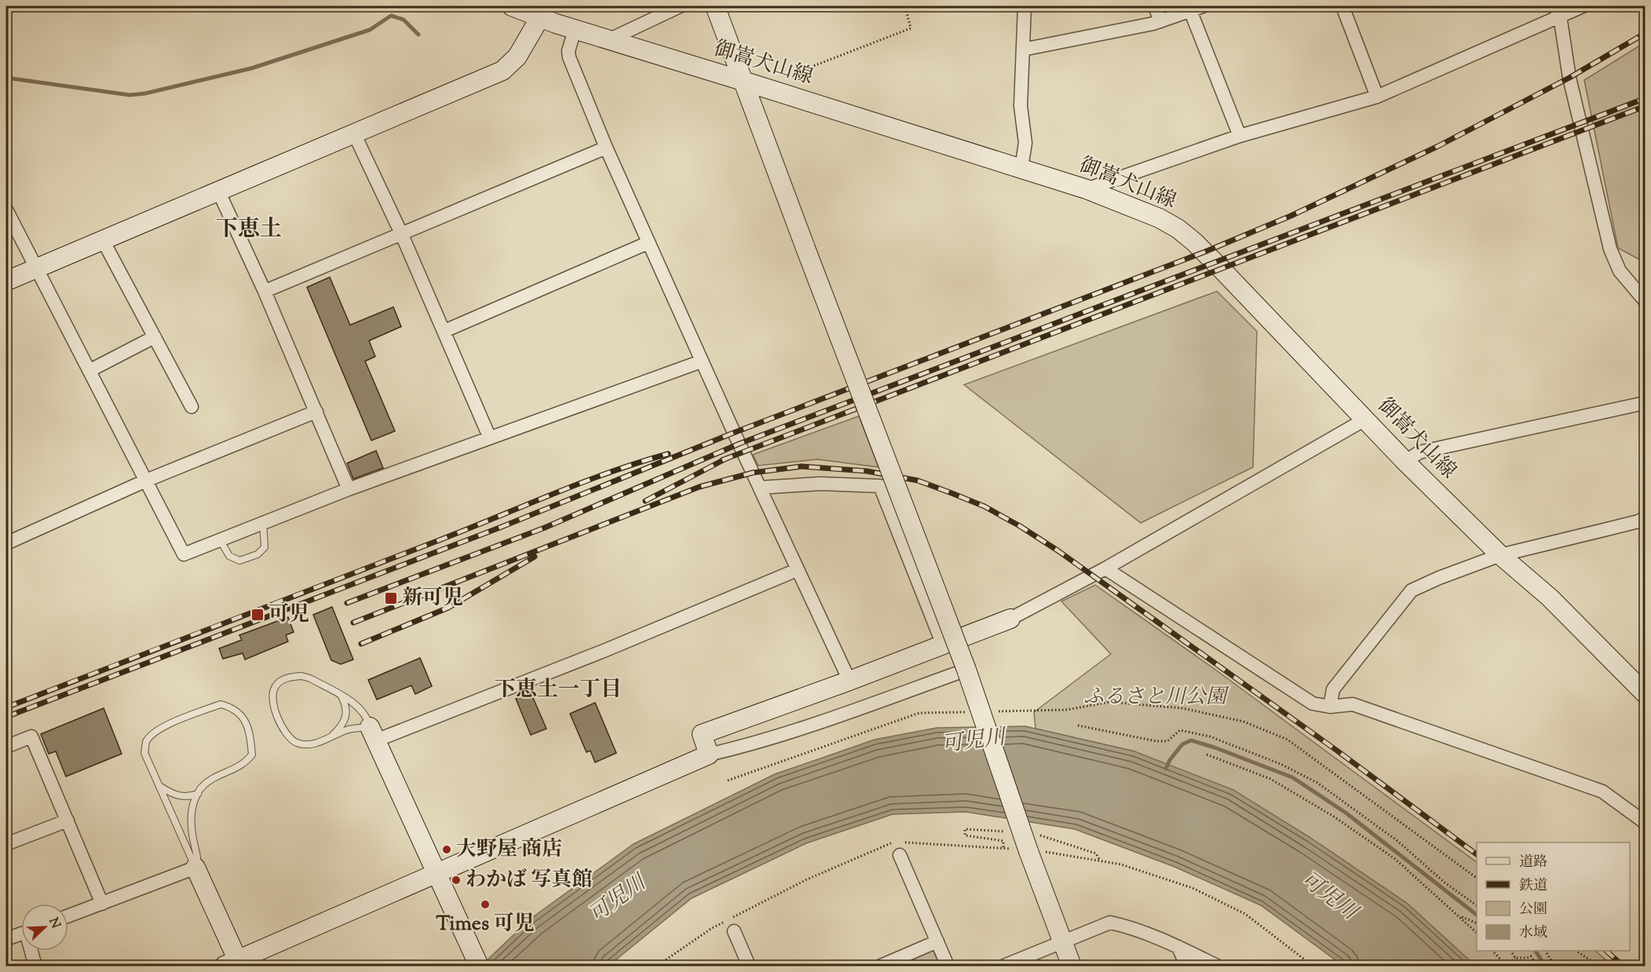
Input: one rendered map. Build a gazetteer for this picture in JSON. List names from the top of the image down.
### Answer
{
  "streets": {
    "street": ["御嵩犬山線"]
  },
  "districts": ["下恵土", "下恵土一丁目"],
  "water": ["可児川"],
  "parks": ["ふるさと川公園"],
  "places": {
    "transit": ["新可児", "可児"],
    "other": ["大野屋 商店", "わかば 写真館", "Times 可児"]
  },
  "legend": [
    "道路",
    "鉄道",
    "公園",
    "水域"
  ],
  "north": "top right"
}
